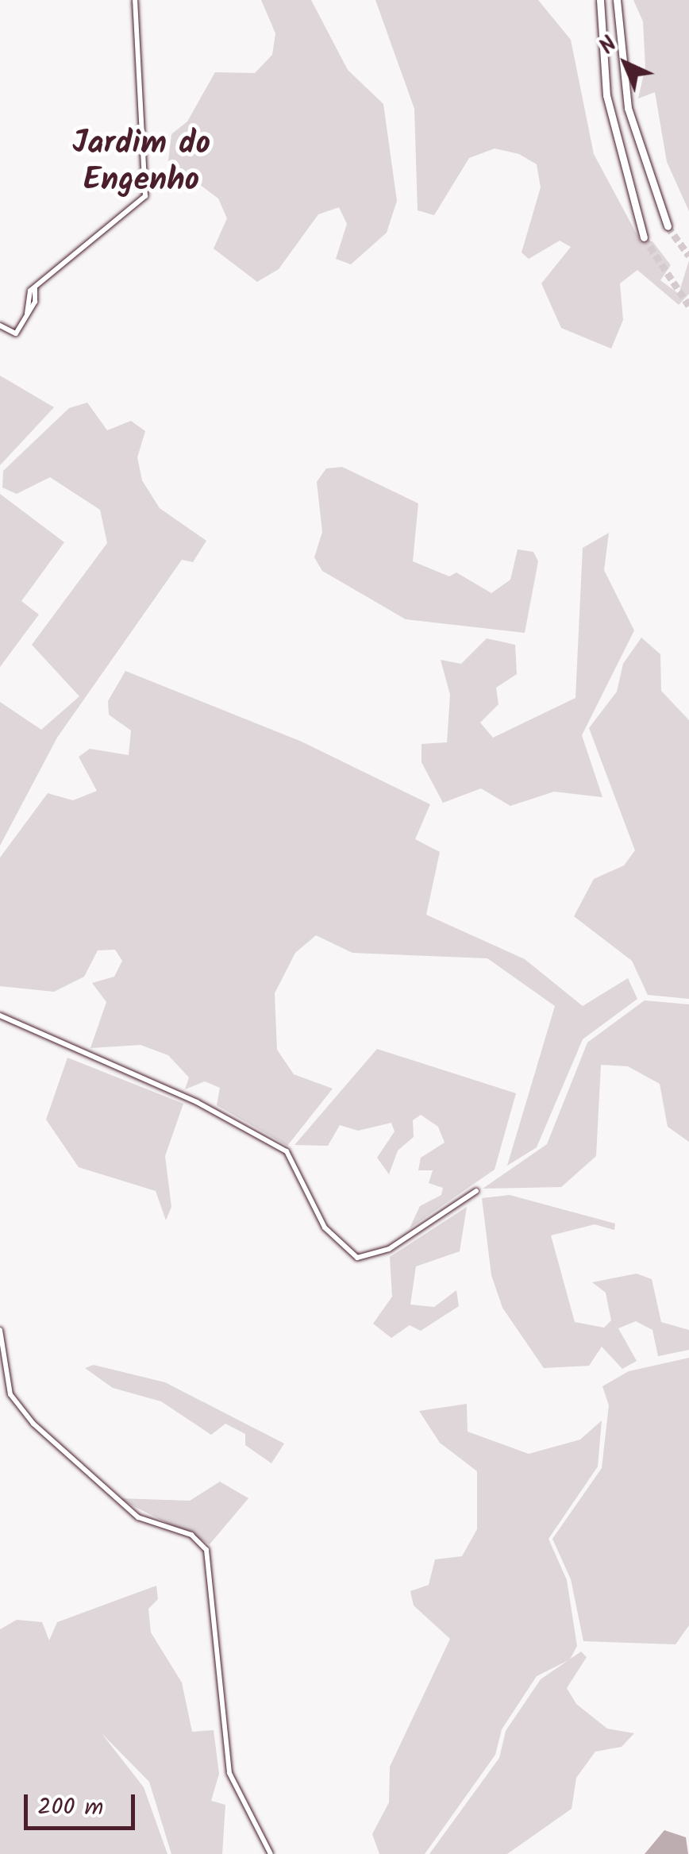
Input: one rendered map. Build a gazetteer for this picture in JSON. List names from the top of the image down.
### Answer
{
  "districts": ["Jardim do Engenho"],
  "scale_bar": "200 m",
  "north": "top left"
}
